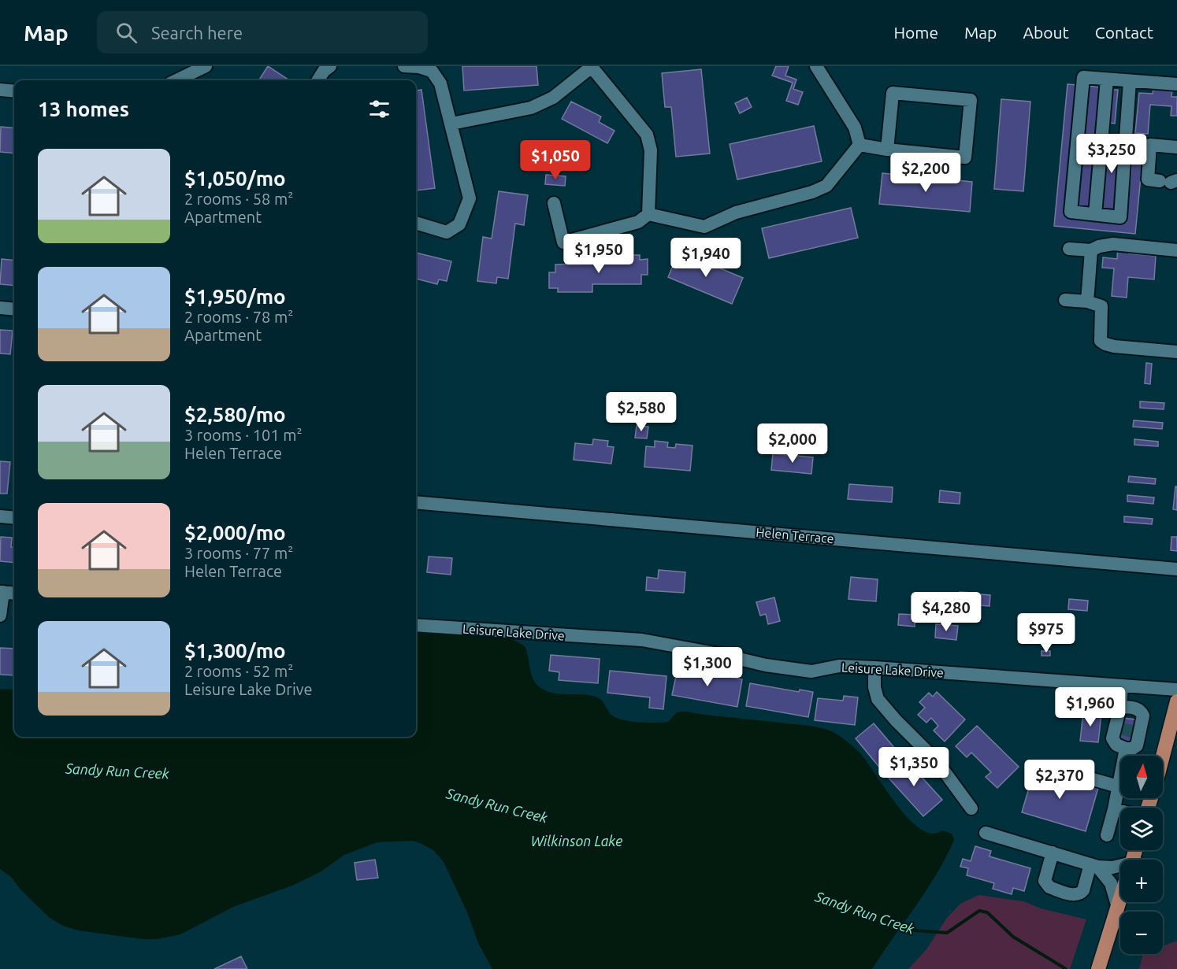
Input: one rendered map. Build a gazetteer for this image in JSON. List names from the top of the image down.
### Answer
{
  "streets": {
    "street": ["Helen Terrace", "Leisure Lake Drive"]
  },
  "water": ["Sandy Run Creek", "Wilkinson Lake"],
  "north": "top",
  "page": {
    "header": "Map",
    "search": "Search here",
    "nav": [
      "Home",
      "Map",
      "About",
      "Contact"
    ],
    "heading": "13 homes",
    "price": [
      "$3,250",
      "$1,050",
      "$2,200",
      "$1,950",
      "$1,940",
      "$2,580",
      "$2,000",
      "$4,280",
      "$975",
      "$1,300",
      "$1,960",
      "$1,350",
      "$2,370"
    ],
    "list": [
      {
        "name": "$1,050/mo",
        "note": "2 rooms · 58 m² · Apartment"
      },
      {
        "name": "$1,950/mo",
        "note": "2 rooms · 78 m² · Apartment"
      },
      {
        "name": "$2,580/mo",
        "note": "3 rooms · 101 m² · Helen Terrace"
      },
      {
        "name": "$2,000/mo",
        "note": "3 rooms · 77 m² · Helen Terrace"
      },
      {
        "name": "$1,300/mo",
        "note": "2 rooms · 52 m² · Leisure Lake Drive"
      }
    ],
    "map_buttons": ["+", "−"]
  }
}
